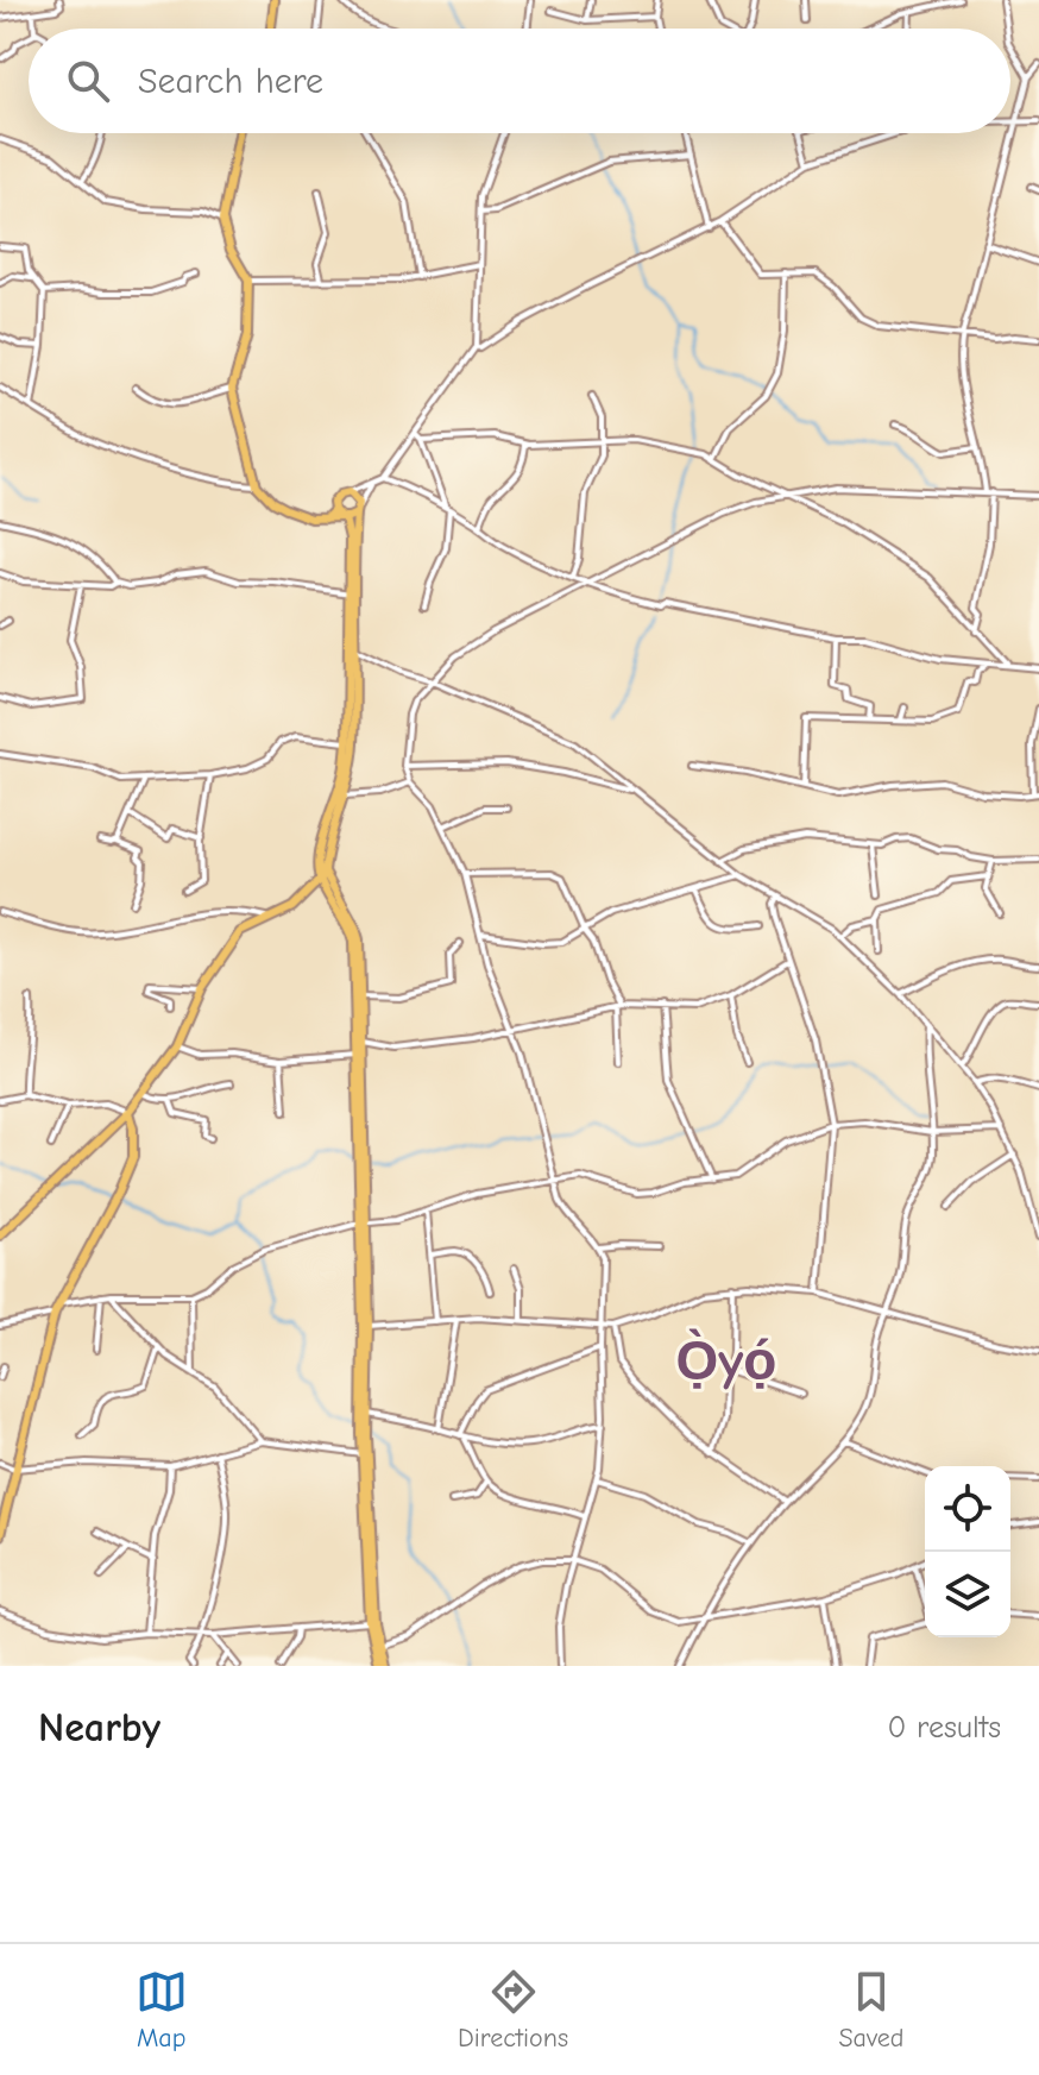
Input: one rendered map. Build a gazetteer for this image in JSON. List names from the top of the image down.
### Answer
{
  "districts": ["Ọ̀yọ́"],
  "page": {
    "search": "Search here",
    "heading": ["Nearby", "0 results"],
    "nav": ["Map", "Directions", "Saved"]
  }
}
